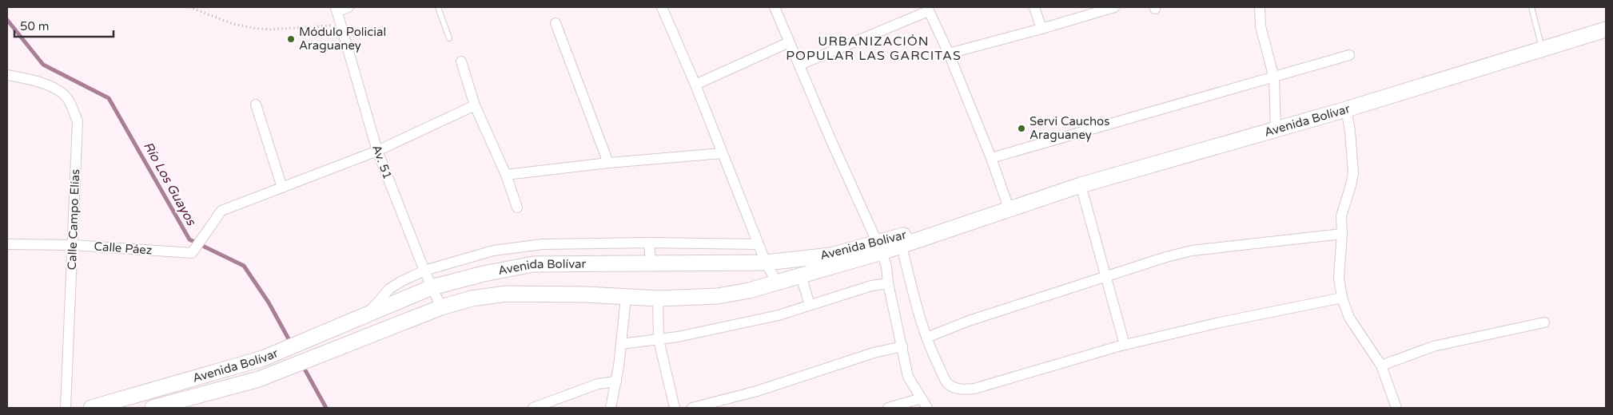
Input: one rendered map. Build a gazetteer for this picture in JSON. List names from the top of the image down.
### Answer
{
  "streets": {
    "main road": ["Avenida Bolívar"],
    "street": ["Av. 51", "Calle Campo Elías", "Calle Páez"]
  },
  "crossings": [
    ["Avenida Bolívar", "Av. 51"],
    ["Calle Campo Elías", "Calle Páez"]
  ],
  "districts": ["URBANIZACIÓN POPULAR LAS GARCITAS"],
  "water": ["Río Los Guayos"],
  "places": ["Módulo Policial Araguaney", "Servi Cauchos Araguaney"],
  "scale_bar": "50 m"
}
